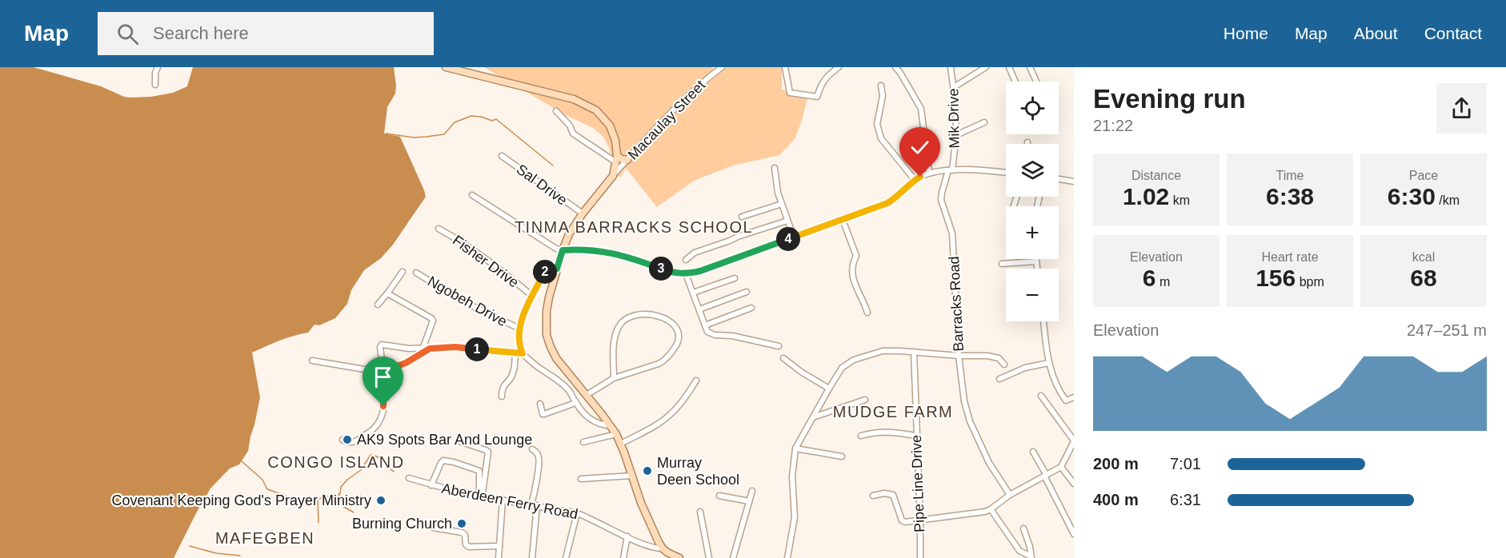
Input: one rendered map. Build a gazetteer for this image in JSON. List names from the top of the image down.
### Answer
{
  "streets": {
    "street": [
      "Mik Drive",
      "Macaulay Street",
      "Sal Drive",
      "Fisher Drive",
      "Ngobeh Drive",
      "Barracks Road",
      "Pipe Line Drive",
      "Aberdeen Ferry Road"
    ]
  },
  "crossings": [
    ["Mik Drive", "Barracks Road"]
  ],
  "districts": [
    "TINMA BARRACKS SCHOOL",
    "MUDGE FARM",
    "CONGO ISLAND",
    "MAFEGBEN"
  ],
  "places": [
    "AK9 Spots Bar And Lounge",
    "Murray Deen School",
    "Covenant Keeping God's Prayer Ministry",
    "Burning Church"
  ],
  "page": {
    "header": "Map",
    "search": "Search here",
    "nav": [
      "Home",
      "Map",
      "About",
      "Contact"
    ],
    "heading": ["Evening run", "21:22"],
    "map_buttons": ["+", "−"],
    "stats": [
      ["Distance", "1.02 km"],
      ["Time", "6:38"],
      ["Pace", "6:30 /km"],
      ["Elevation", "6 m"],
      ["Heart rate", "156 bpm"],
      ["kcal", "68"]
    ],
    "pins": [
      "4",
      "3",
      "2",
      "1"
    ],
    "chart": ["Elevation", "247–251 m"],
    "list": [
      {
        "name": "200 m",
        "note": "7:01"
      },
      {
        "name": "400 m",
        "note": "6:31"
      }
    ]
  }
}
